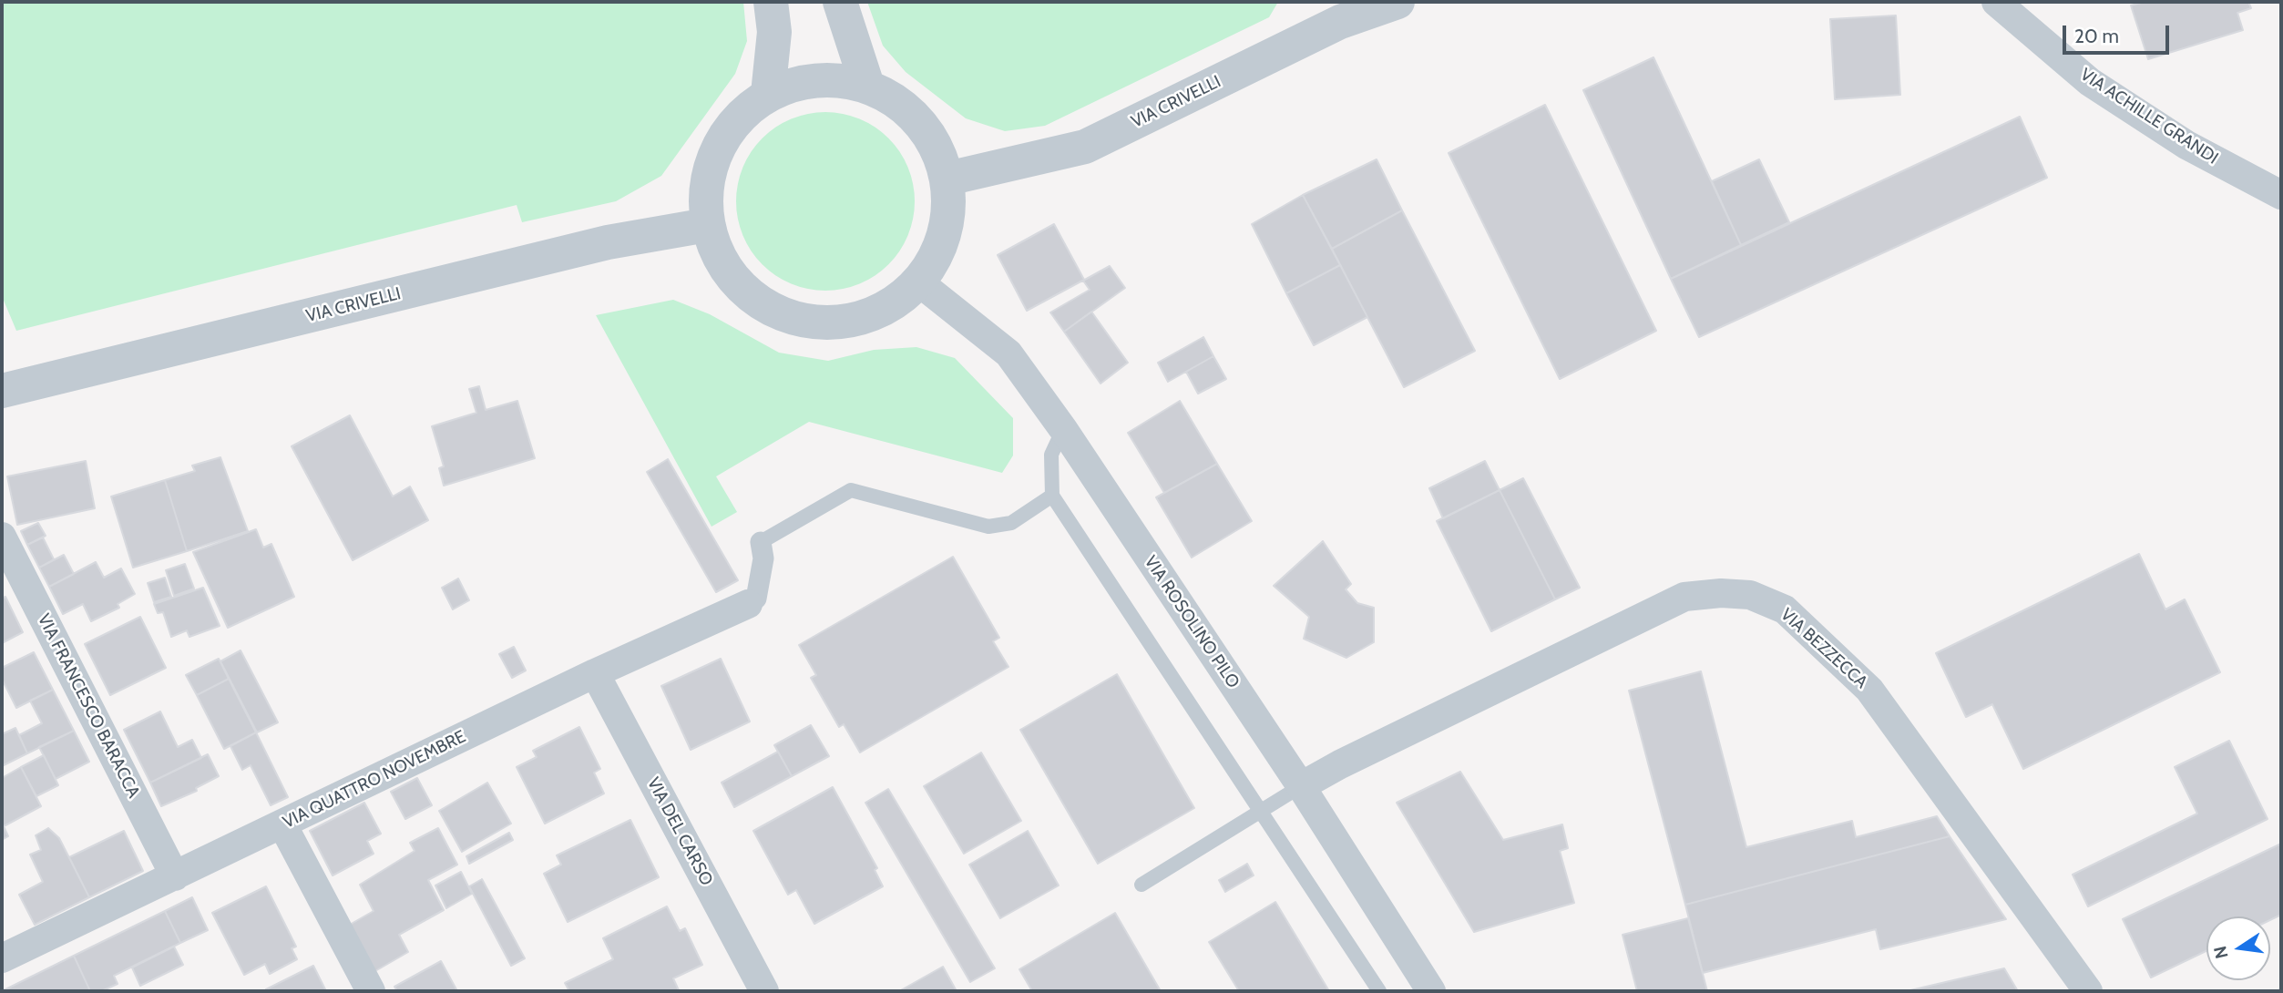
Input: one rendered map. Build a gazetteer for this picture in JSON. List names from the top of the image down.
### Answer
{
  "streets": {
    "street": [
      "VIA CRIVELLI",
      "VIA ACHILLE GRANDI",
      "VIA ROSOLINO PILO",
      "VIA BEZZECCA",
      "VIA FRANCESCO BARACCA",
      "VIA QUATTRO NOVEMBRE",
      "VIA DEL CARSO"
    ]
  },
  "crossings": [
    ["VIA ROSOLINO PILO", "VIA BEZZECCA"],
    ["VIA FRANCESCO BARACCA", "VIA QUATTRO NOVEMBRE"],
    ["VIA QUATTRO NOVEMBRE", "VIA DEL CARSO"]
  ],
  "scale_bar": "20 m",
  "north": "left"
}
